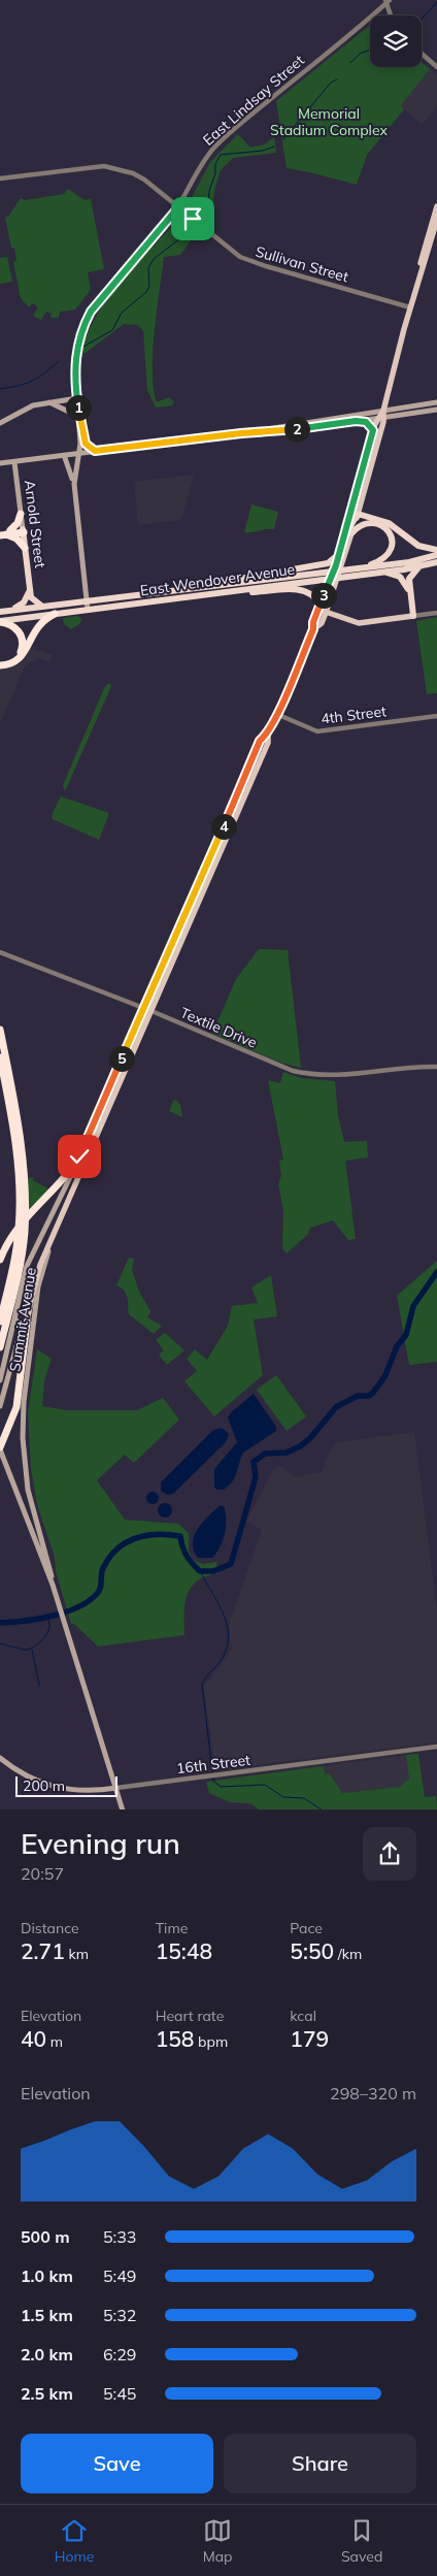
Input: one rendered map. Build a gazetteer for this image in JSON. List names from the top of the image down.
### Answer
{
  "streets": {
    "highway": ["Arnold Street", "East Wendover Avenue"],
    "main road": ["East Lindsay Street", "Summit Avenue", "16th Street"],
    "street": ["Sullivan Street", "4th Street", "Textile Drive"]
  },
  "crossings": [
    ["East Lindsay Street", "Sullivan Street"],
    ["East Lindsay Street", "East Wendover Avenue"],
    ["Sullivan Street", "Summit Avenue"],
    ["4th Street", "Summit Avenue"],
    ["Textile Drive", "Summit Avenue"],
    ["Summit Avenue", "16th Street"]
  ],
  "parks": ["Memorial Stadium Complex"],
  "scale_bar": "200 m",
  "page": {
    "pins": [
      "1",
      "2",
      "3",
      "4",
      "5"
    ],
    "scale": "200 m",
    "heading": ["Evening run", "20:57"],
    "stats": [
      ["Distance", "2.71 km"],
      ["Time", "15:48"],
      ["Pace", "5:50 /km"],
      ["Elevation", "40 m"],
      ["Heart rate", "158 bpm"],
      ["kcal", "179"]
    ],
    "chart": ["Elevation", "298–320 m"],
    "list": [
      {
        "name": "500 m",
        "note": "5:33"
      },
      {
        "name": "1.0 km",
        "note": "5:49"
      },
      {
        "name": "1.5 km",
        "note": "5:32"
      },
      {
        "name": "2.0 km",
        "note": "6:29"
      },
      {
        "name": "2.5 km",
        "note": "5:45"
      }
    ],
    "buttons": ["Save", "Share"],
    "tabs": ["Home", "Map", "Saved"]
  }
}
